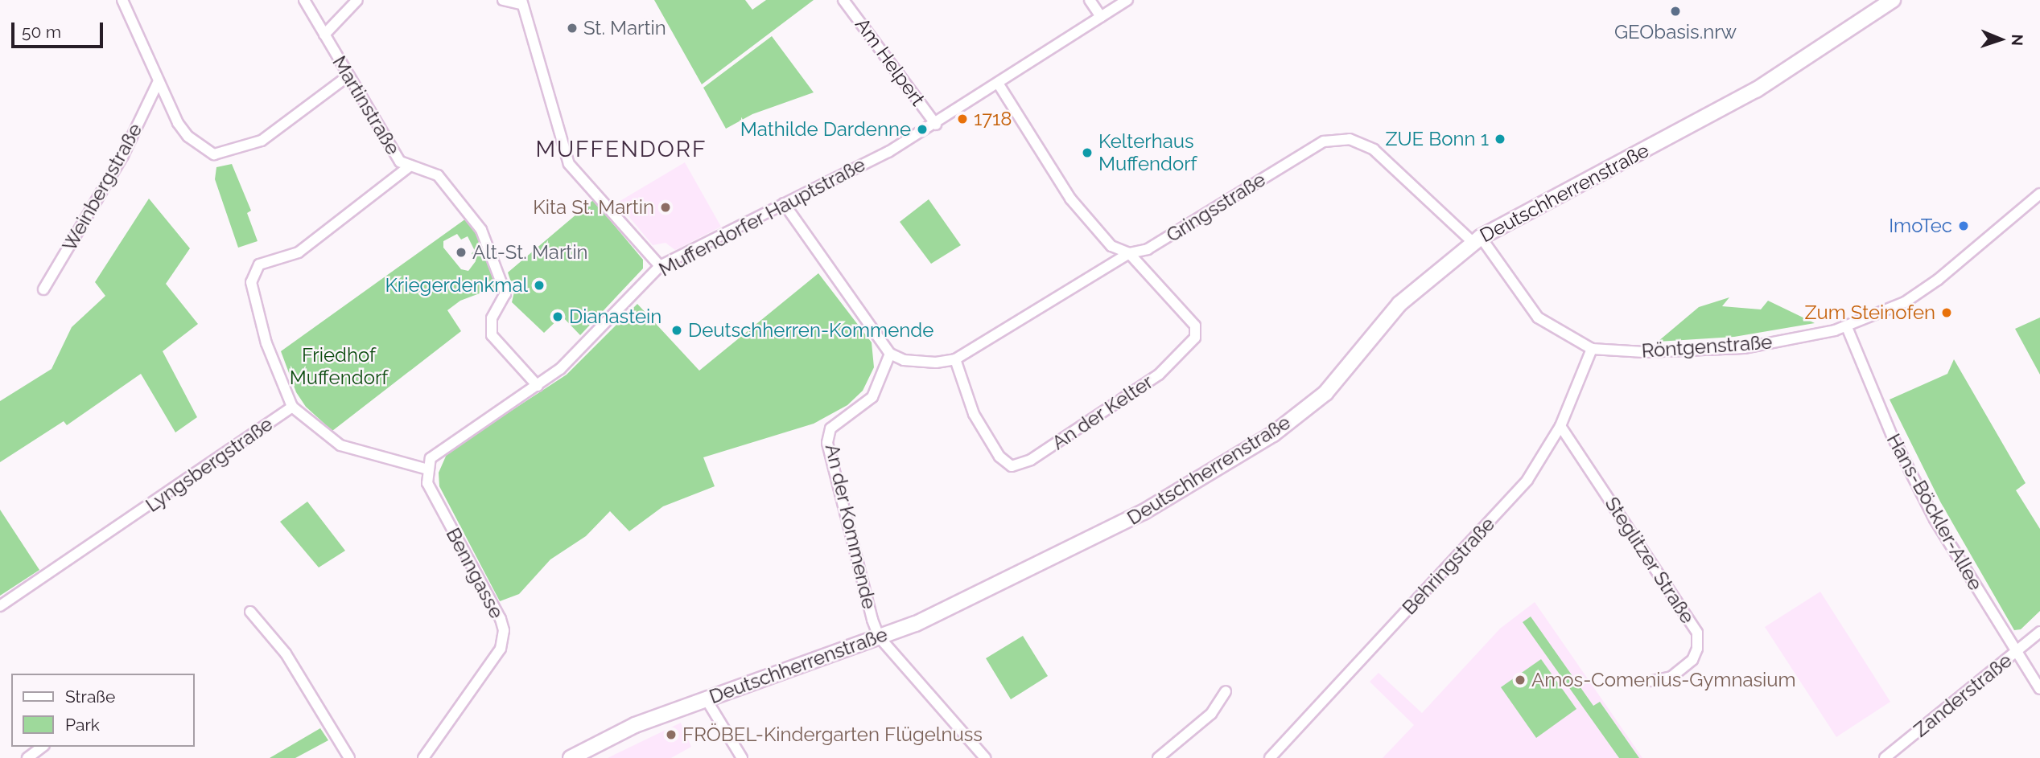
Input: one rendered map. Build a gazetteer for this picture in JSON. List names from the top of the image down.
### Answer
{
  "streets": {
    "street": [
      "Am Helpert",
      "Martinstraße",
      "Weinbergstraße",
      "Deutschherrenstraße",
      "Gringsstraße",
      "Muffendorfer Hauptstraße",
      "Röntgenstraße",
      "An der Kelter",
      "Lyngsbergstraße",
      "Hans-Böckler-Allee",
      "An der Kommende",
      "Steglitzer Straße",
      "Behringstraße",
      "Benngasse",
      "Zanderstraße"
    ]
  },
  "crossings": [
    ["Am Helpert", "Muffendorfer Hauptstraße"],
    ["Martinstraße", "Muffendorfer Hauptstraße"],
    ["Deutschherrenstraße", "Gringsstraße"],
    ["Deutschherrenstraße", "Röntgenstraße"],
    ["Deutschherrenstraße", "An der Kommende"],
    ["Gringsstraße", "Röntgenstraße"],
    ["Gringsstraße", "An der Kelter"],
    ["Muffendorfer Hauptstraße", "Lyngsbergstraße"],
    ["Muffendorfer Hauptstraße", "Benngasse"],
    ["Röntgenstraße", "Hans-Böckler-Allee"],
    ["Röntgenstraße", "Behringstraße"],
    ["Lyngsbergstraße", "Benngasse"],
    ["Hans-Böckler-Allee", "Zanderstraße"],
    ["Steglitzer Straße", "Behringstraße"]
  ],
  "districts": ["MUFFENDORF"],
  "parks": ["Friedhof Muffendorf"],
  "places": [
    "GEObasis.nrw",
    "St. Martin",
    "1718",
    "Mathilde Dardenne",
    "ZUE Bonn 1",
    "Kelterhaus Muffendorf",
    "Kita St. Martin",
    "ImoTec",
    "Alt-St. Martin",
    "Kriegerdenkmal",
    "Zum Steinofen",
    "Dianastein",
    "Deutschherren-Kommende",
    "Amos-Comenius-Gymnasium",
    "FRÖBEL-Kindergarten Flügelnuss"
  ],
  "legend": ["Straße", "Park"],
  "scale_bar": "50 m",
  "north": "right"
}
